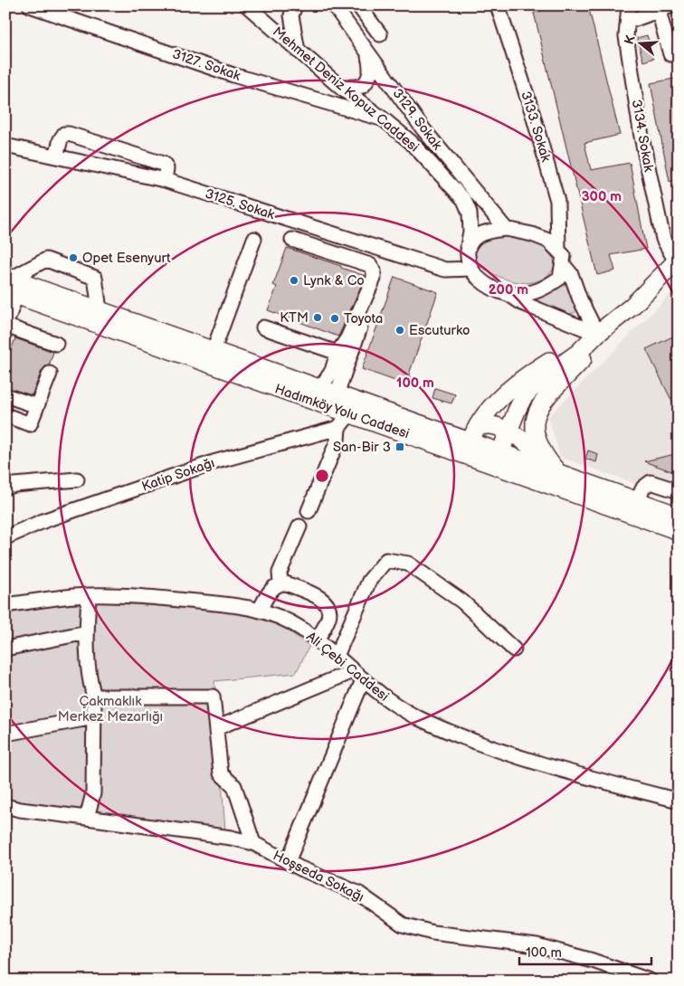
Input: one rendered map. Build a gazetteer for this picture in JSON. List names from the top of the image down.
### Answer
{
  "streets": {
    "main road": ["Hadımköy Yolu Caddesi"],
    "street": [
      "3127. Sokak",
      "Mehmet Deniz Kopuz Caddesi",
      "3129. Sokak",
      "3133. Sokak",
      "3134. Sokak",
      "3125. Sokak",
      "Katip Sokağı",
      "Ali Çebi Caddesi",
      "Hoşseda Sokağı"
    ]
  },
  "crossings": [
    ["3127. Sokak", "Mehmet Deniz Kopuz Caddesi"],
    ["Mehmet Deniz Kopuz Caddesi", "3129. Sokak"],
    ["Mehmet Deniz Kopuz Caddesi", "3133. Sokak"],
    ["Mehmet Deniz Kopuz Caddesi", "3125. Sokak"],
    ["3129. Sokak", "3133. Sokak"],
    ["3129. Sokak", "3125. Sokak"],
    ["3133. Sokak", "3125. Sokak"]
  ],
  "parks": ["Çakmaklık Merkez Mezarlığı"],
  "places": {
    "other": [
      "Opet Esenyurt",
      "Lynk & Co",
      "KTM",
      "Toyota",
      "Escuturko"
    ],
    "transit": ["San-Bir 3"]
  },
  "scale_bar": "100 m",
  "north": "left",
  "rings": ["300 m", "200 m", "100 m"]
}
